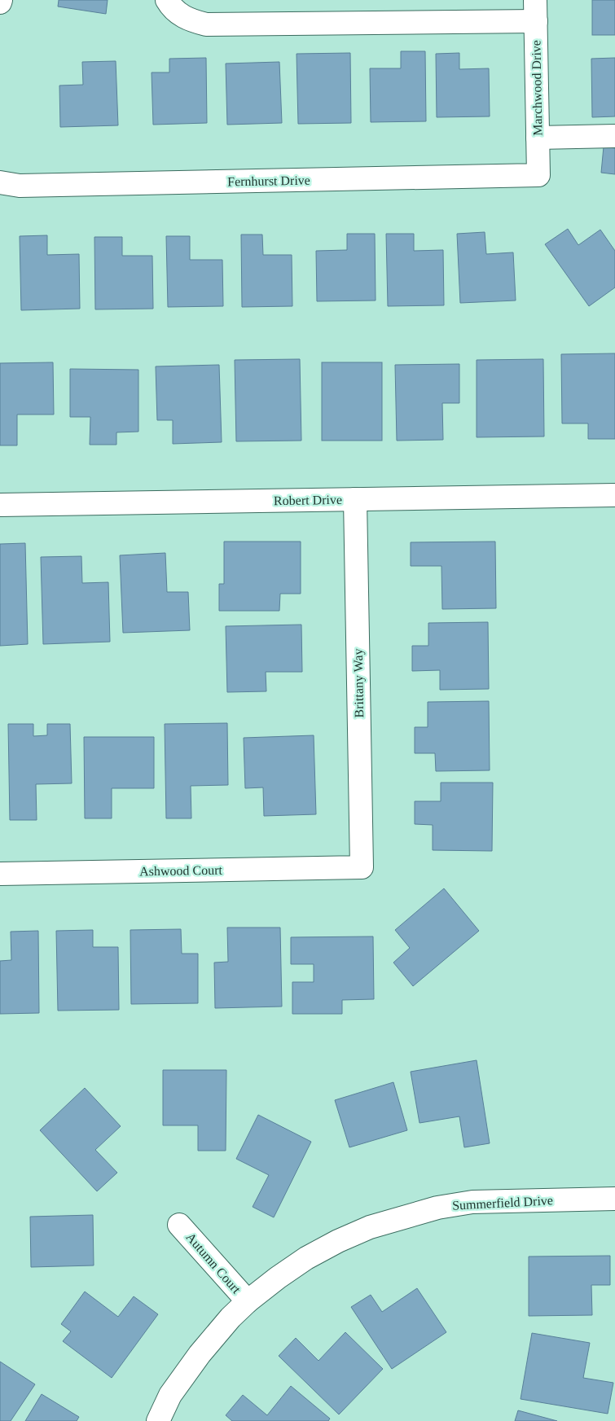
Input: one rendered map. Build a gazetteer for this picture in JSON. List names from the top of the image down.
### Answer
{
  "streets": {
    "street": [
      "Marchwood Drive",
      "Fernhurst Drive",
      "Robert Drive",
      "Brittany Way",
      "Ashwood Court",
      "Summerfield Drive",
      "Autumn Court"
    ]
  },
  "crossings": [
    ["Marchwood Drive", "Fernhurst Drive"],
    ["Robert Drive", "Brittany Way"],
    ["Brittany Way", "Ashwood Court"],
    ["Summerfield Drive", "Autumn Court"]
  ]
}
